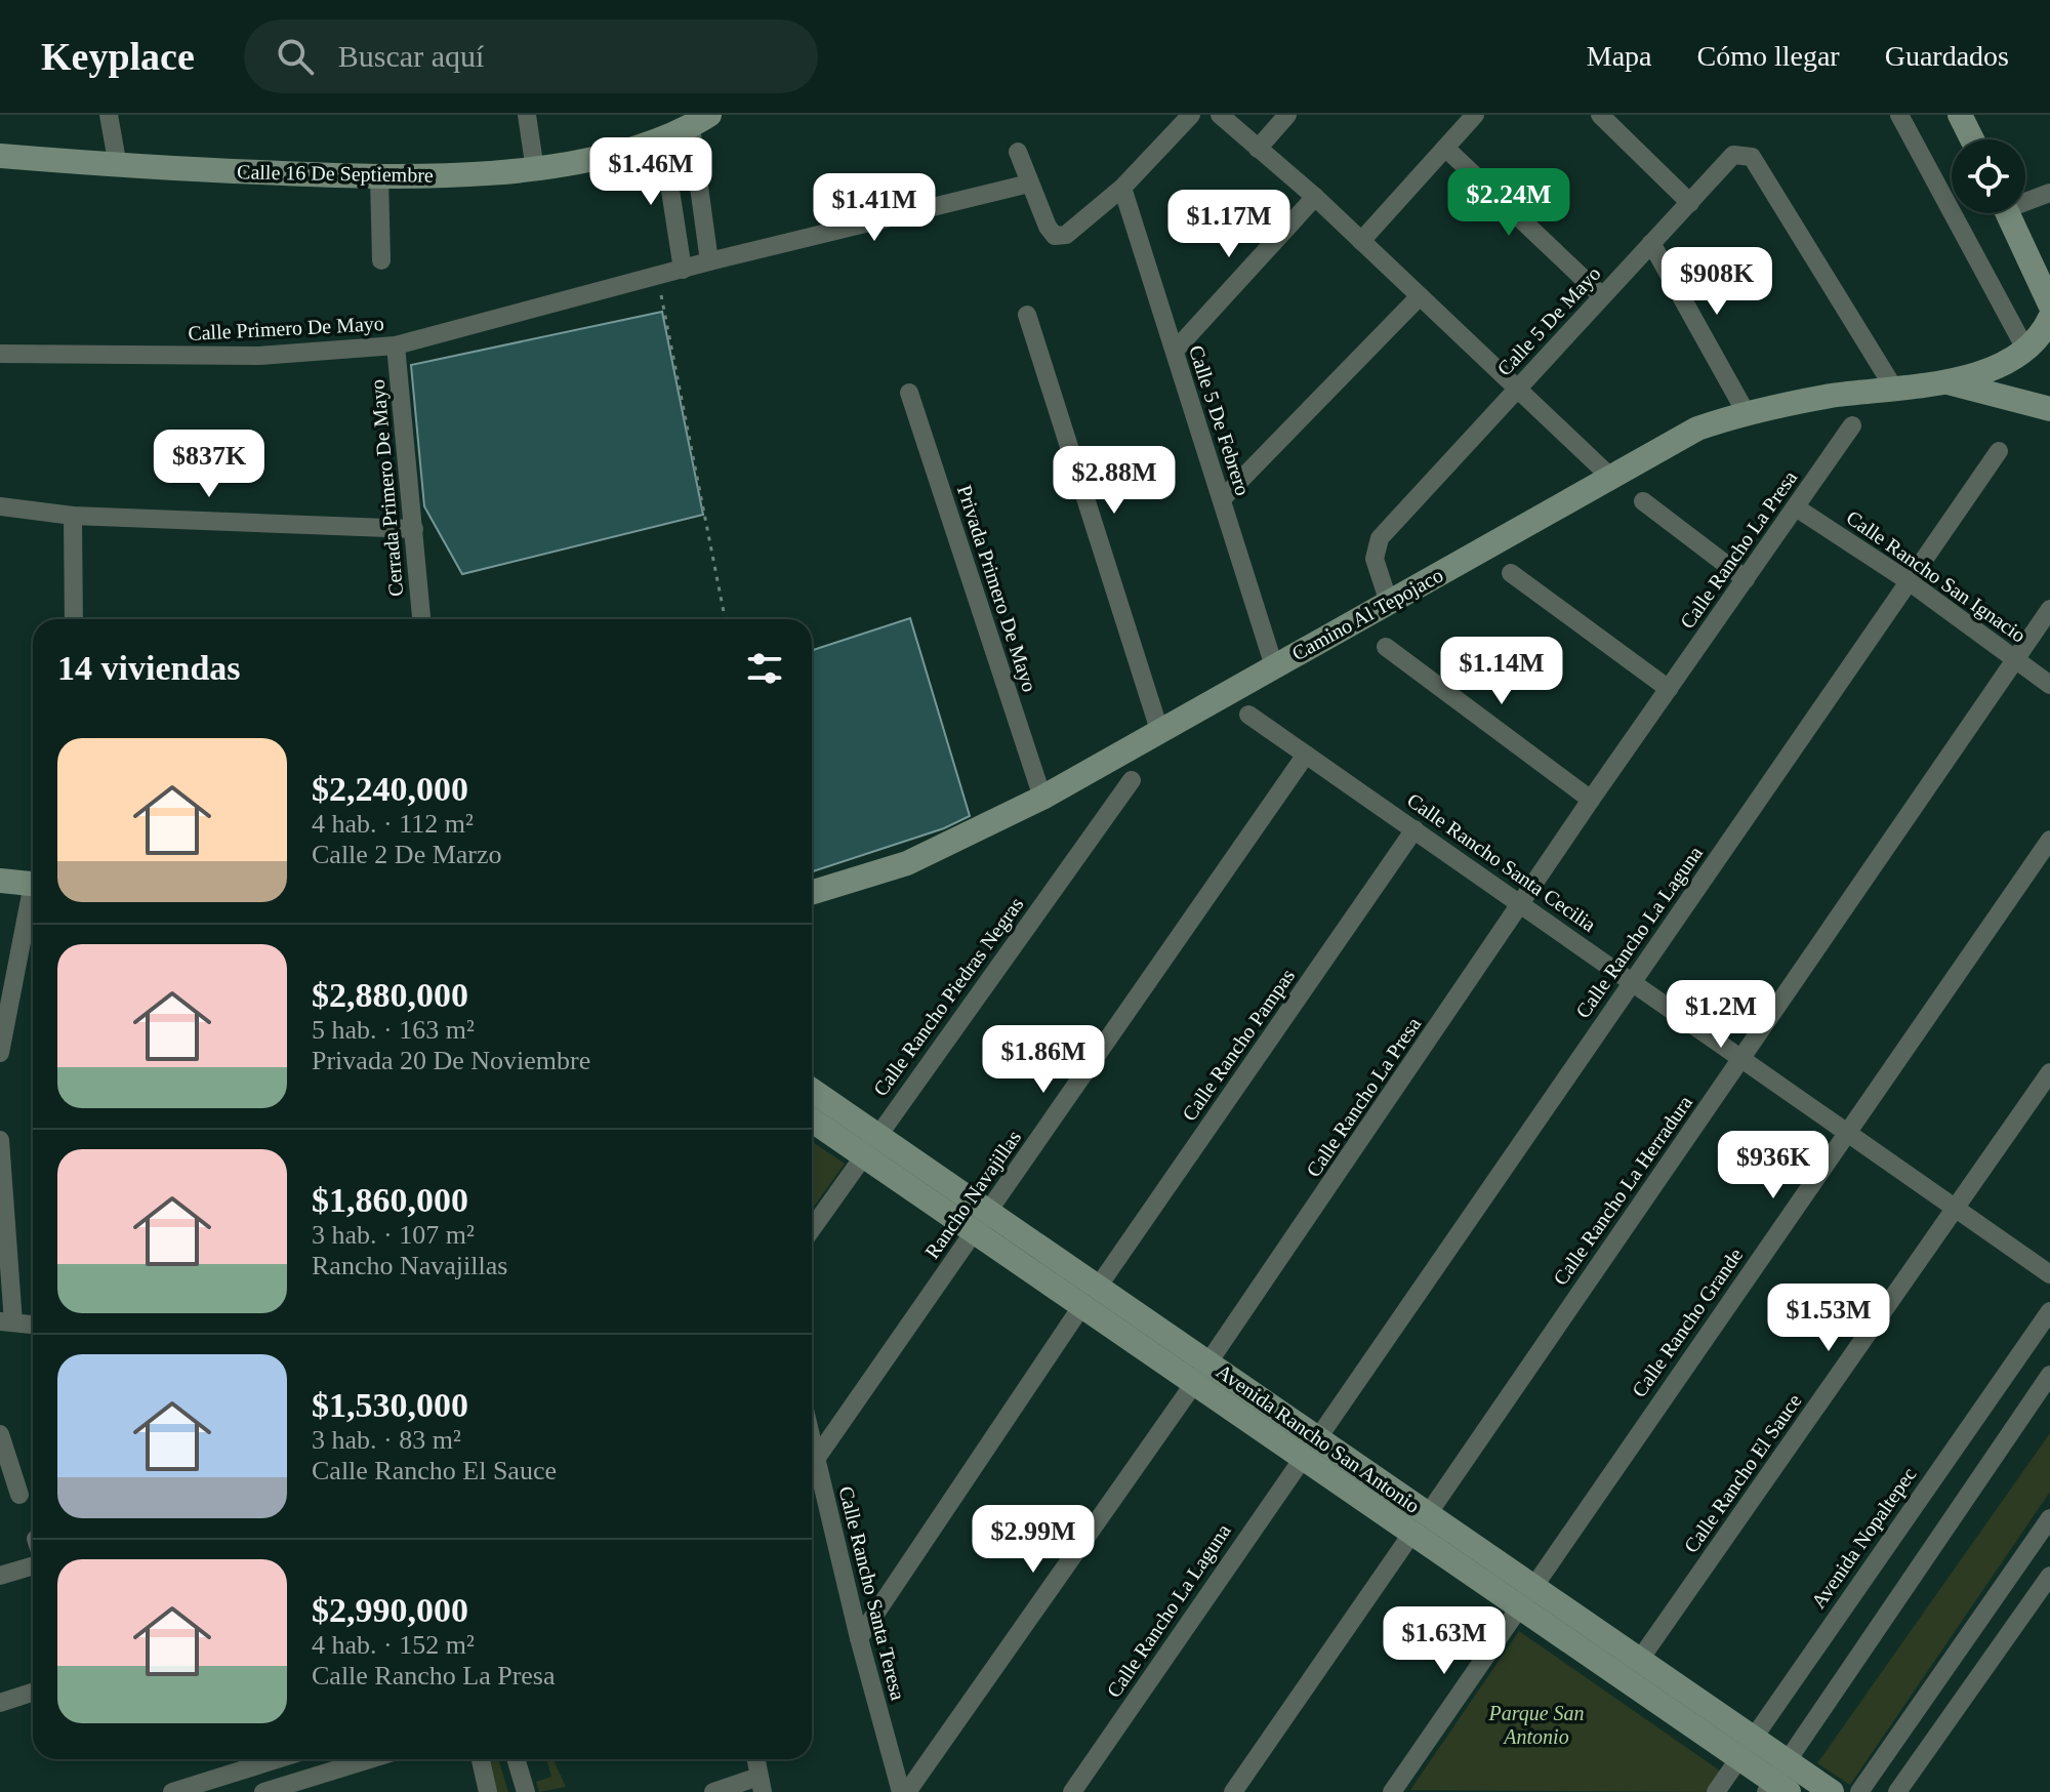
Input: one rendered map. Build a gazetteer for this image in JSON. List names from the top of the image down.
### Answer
{
  "streets": {
    "street": [
      "Calle 16 De Septiembre",
      "Calle 5 De Mayo",
      "Calle Primero De Mayo",
      "Calle 5 De Febrero",
      "Cerrada Primero De Mayo",
      "Calle Rancho La Presa",
      "Calle Rancho San Ignacio",
      "Privada Primero De Mayo",
      "Camino Al Tepojaco",
      "Calle Rancho Santa Cecilia",
      "Calle Rancho La Laguna",
      "Calle Rancho Piedras Negras",
      "Calle Rancho Pampas",
      "Calle Rancho La Herradura",
      "Rancho Navajillas",
      "Calle Rancho Grande",
      "Avenida Rancho San Antonio",
      "Calle Rancho El Sauce",
      "Avenida Nopaltepec",
      "Calle Rancho Santa Teresa"
    ]
  },
  "crossings": [
    ["Calle 5 De Mayo", "Camino Al Tepojaco"],
    ["Calle Primero De Mayo", "Cerrada Primero De Mayo"],
    ["Calle 5 De Febrero", "Camino Al Tepojaco"],
    ["Calle Rancho La Presa", "Calle Rancho San Ignacio"],
    ["Calle Rancho La Presa", "Calle Rancho Santa Cecilia"],
    ["Calle Rancho La Presa", "Avenida Rancho San Antonio"],
    ["Calle Rancho La Presa", "Calle Rancho Santa Teresa"],
    ["Calle Rancho San Ignacio", "Calle Rancho La Laguna"],
    ["Calle Rancho San Ignacio", "Calle Rancho La Herradura"],
    ["Privada Primero De Mayo", "Camino Al Tepojaco"],
    ["Calle Rancho Santa Cecilia", "Calle Rancho La Laguna"],
    ["Calle Rancho Santa Cecilia", "Calle Rancho Pampas"],
    ["Calle Rancho Santa Cecilia", "Calle Rancho La Herradura"],
    ["Calle Rancho Santa Cecilia", "Rancho Navajillas"],
    ["Calle Rancho Santa Cecilia", "Calle Rancho Grande"],
    ["Calle Rancho Santa Cecilia", "Calle Rancho El Sauce"],
    ["Calle Rancho La Laguna", "Avenida Rancho San Antonio"],
    ["Calle Rancho Piedras Negras", "Avenida Rancho San Antonio"],
    ["Calle Rancho Pampas", "Avenida Rancho San Antonio"],
    ["Calle Rancho La Herradura", "Avenida Rancho San Antonio"],
    ["Rancho Navajillas", "Avenida Rancho San Antonio"],
    ["Rancho Navajillas", "Calle Rancho Santa Teresa"],
    ["Calle Rancho Grande", "Avenida Rancho San Antonio"],
    ["Avenida Rancho San Antonio", "Calle Rancho El Sauce"],
    ["Avenida Rancho San Antonio", "Avenida Nopaltepec"]
  ],
  "parks": ["Parque San Antonio"],
  "page": {
    "header": "Keyplace",
    "search": "Buscar aquí",
    "nav": ["Mapa", "Cómo llegar", "Guardados"],
    "price": [
      "$1.46M",
      "$2.24M",
      "$1.41M",
      "$1.17M",
      "$908K",
      "$837K",
      "$2.88M",
      "$1.14M",
      "$1.2M",
      "$1.86M",
      "$936K",
      "$1.53M",
      "$2.99M",
      "$1.63M"
    ],
    "heading": "14 viviendas",
    "list": [
      {
        "name": "$2,240,000",
        "note": "4 hab. · 112 m² · Calle 2 De Marzo"
      },
      {
        "name": "$2,880,000",
        "note": "5 hab. · 163 m² · Privada 20 De Noviembre"
      },
      {
        "name": "$1,860,000",
        "note": "3 hab. · 107 m² · Rancho Navajillas"
      },
      {
        "name": "$1,530,000",
        "note": "3 hab. · 83 m² · Calle Rancho El Sauce"
      },
      {
        "name": "$2,990,000",
        "note": "4 hab. · 152 m² · Calle Rancho La Presa"
      }
    ]
  }
}
